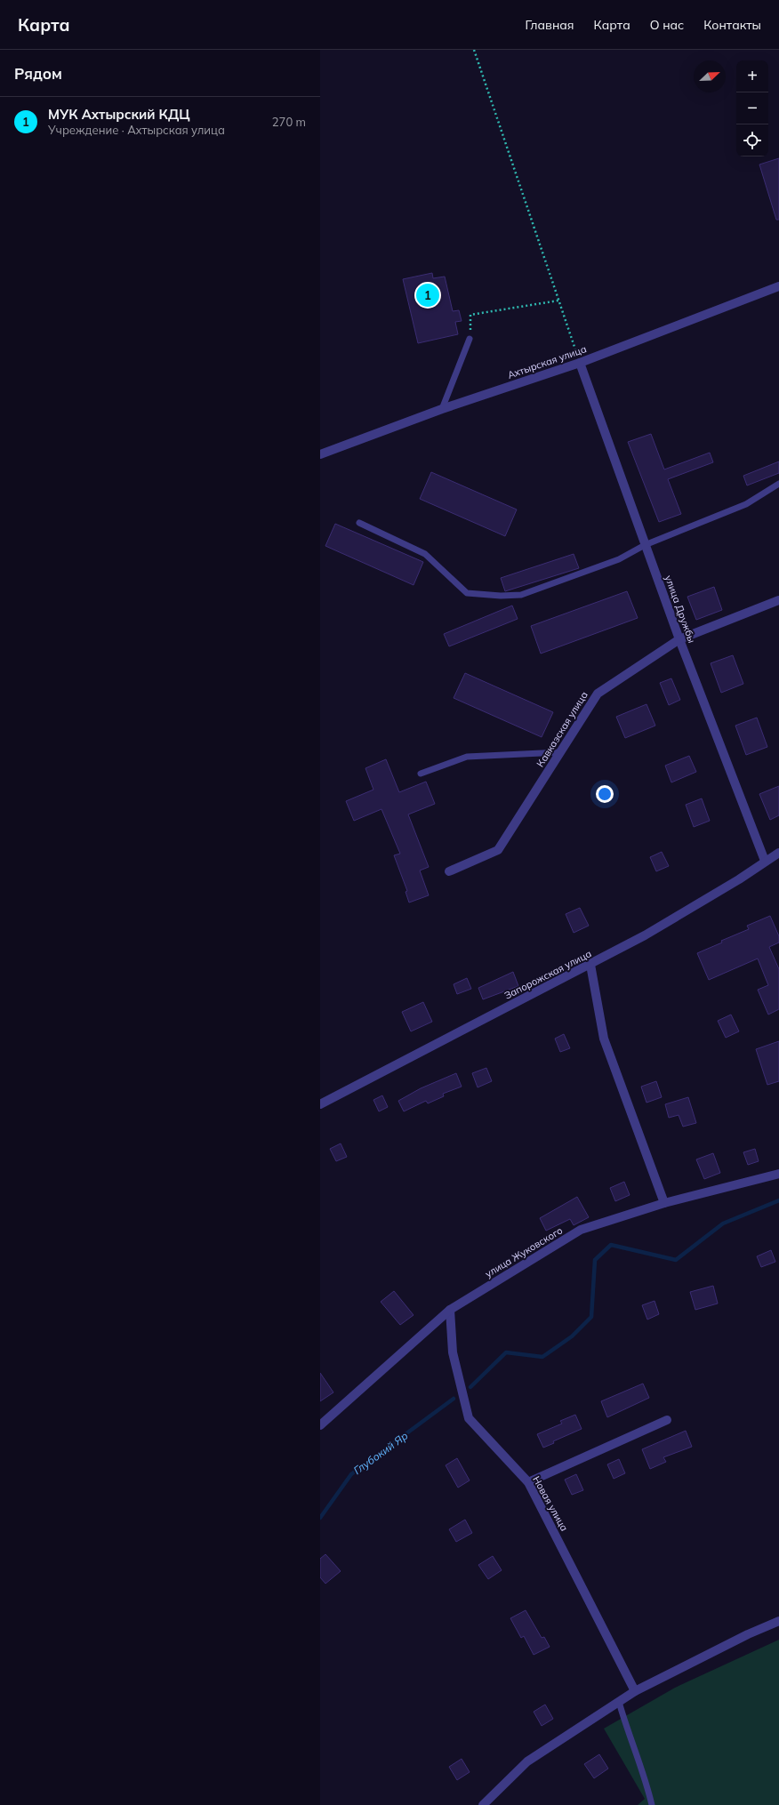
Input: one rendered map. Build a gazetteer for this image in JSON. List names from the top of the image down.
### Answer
{
  "streets": {
    "street": [
      "Ахтырская улица",
      "улица Дружбы",
      "Кавказская улица",
      "Запорожская улица",
      "улица Жуковского",
      "Новая улица"
    ]
  },
  "crossings": [
    ["Ахтырская улица", "улица Дружбы"],
    ["улица Дружбы", "Кавказская улица"],
    ["улица Дружбы", "Запорожская улица"],
    ["улица Жуковского", "Новая улица"]
  ],
  "water": ["Глубокий Яр"],
  "north": "top right",
  "page": {
    "header": "Карта",
    "nav": [
      "Главная",
      "Карта",
      "О нас",
      "Контакты"
    ],
    "heading": "Рядом",
    "map_buttons": ["+", "−"],
    "list": [
      {
        "mark": "1",
        "name": "МУК Ахтырский КДЦ",
        "note": "Учреждение · Ахтырская улица",
        "value": "270 m"
      }
    ],
    "pins": "1"
  }
}
